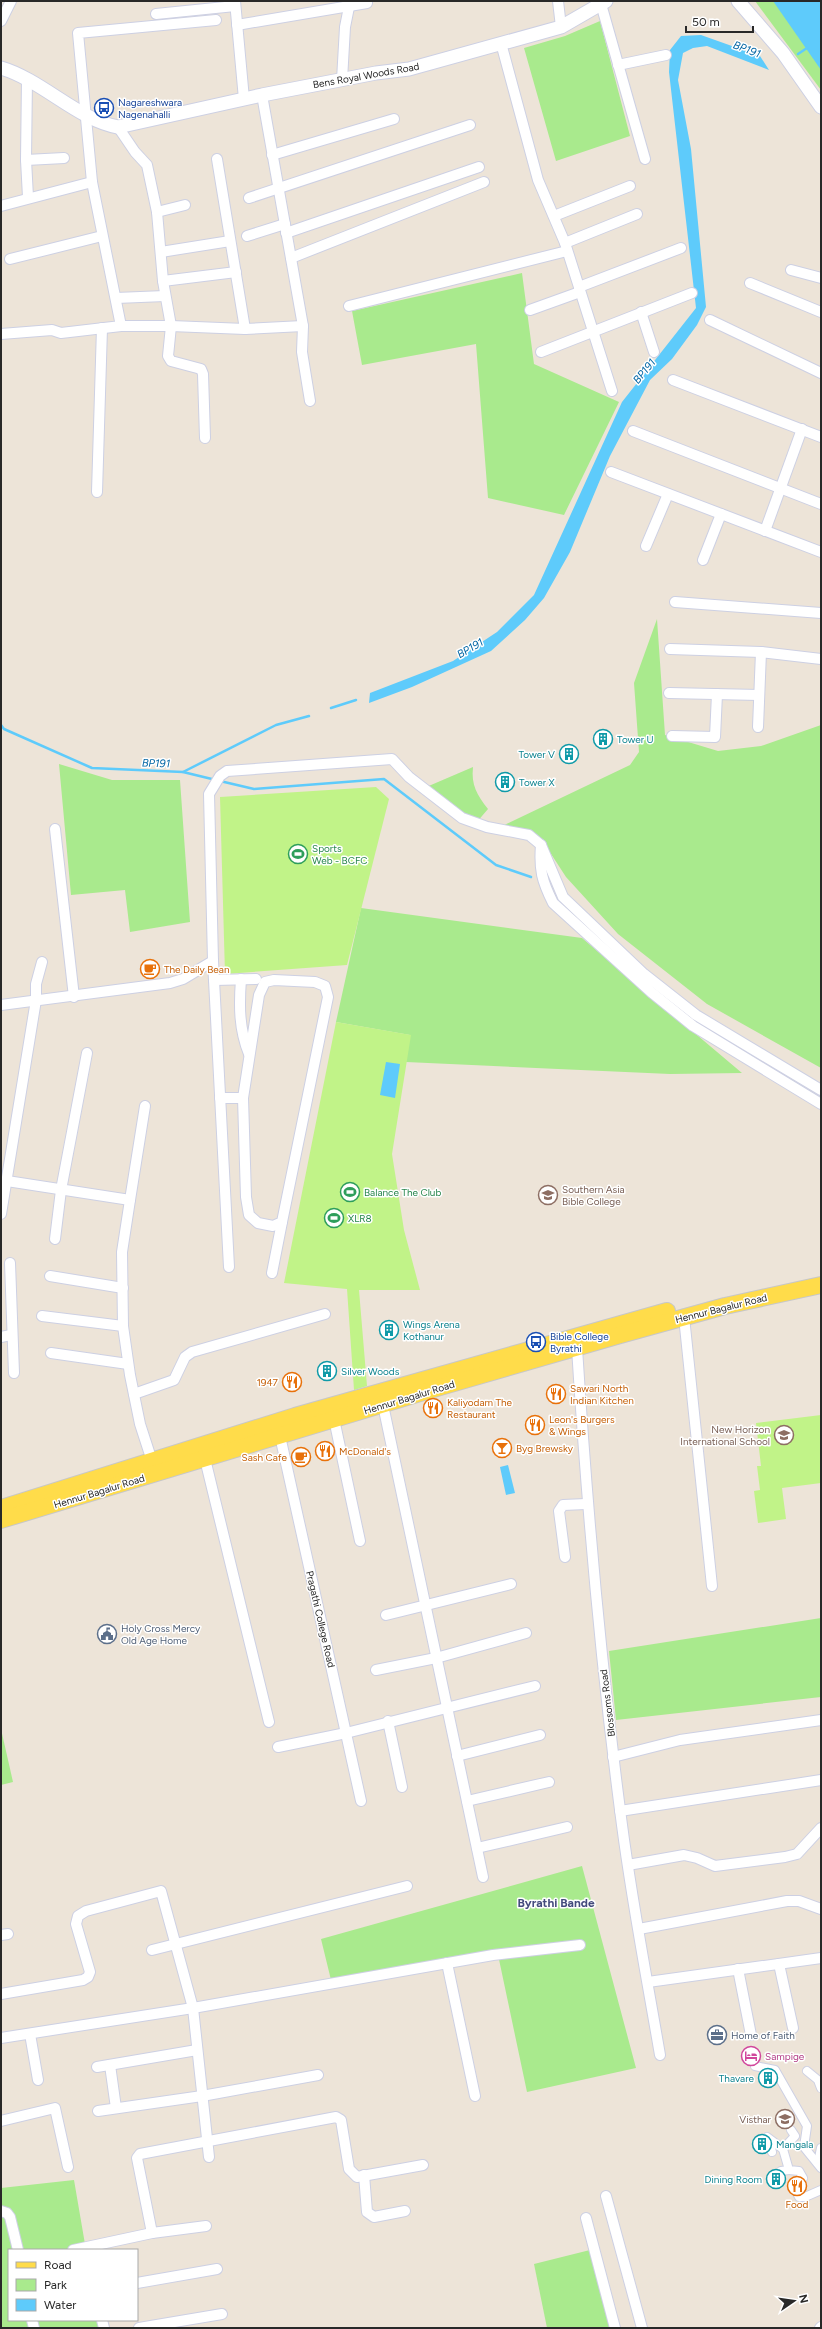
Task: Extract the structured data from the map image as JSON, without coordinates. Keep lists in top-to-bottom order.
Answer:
{
  "streets": {
    "main road": ["Hennur Bagalur Road"],
    "street": ["Bens Royal Woods Road", "Pragathi College Road", "Blossoms Road"]
  },
  "crossings": [
    ["Hennur Bagalur Road", "Pragathi College Road"],
    ["Hennur Bagalur Road", "Blossoms Road"]
  ],
  "districts": ["Byrathi Bande"],
  "water": ["BP191"],
  "places": {
    "bus stop": ["Nagareshwara Nagenahalli", "Bible College Byrathi"],
    "building": [
      "Tower U",
      "Tower V",
      "Tower X",
      "Wings Arena Kothanur",
      "Silver Woods",
      "Thavare",
      "Mangala",
      "Dining Room"
    ],
    "sports": ["Sports Web - BCFC", "Balance The Club", "XLR8"],
    "cafe": ["The Daily Bean", "Sash Cafe"],
    "school or university": ["Southern Asia Bible College", "New Horizon International School", "Visthar"],
    "restaurant": [
      "1947",
      "Sawari North Indian Kitchen",
      "Kaliyodam The Restaurant",
      "Leon's Burgers & Wings",
      "McDonald's",
      "Food"
    ],
    "bar": ["Byg Brewsky"],
    "public building": ["Holy Cross Mercy Old Age Home"],
    "office": ["Home of Faith"],
    "hotel": ["Sampige"]
  },
  "legend": ["Road", "Park", "Water"],
  "scale_bar": "50 m",
  "north": "right"
}
